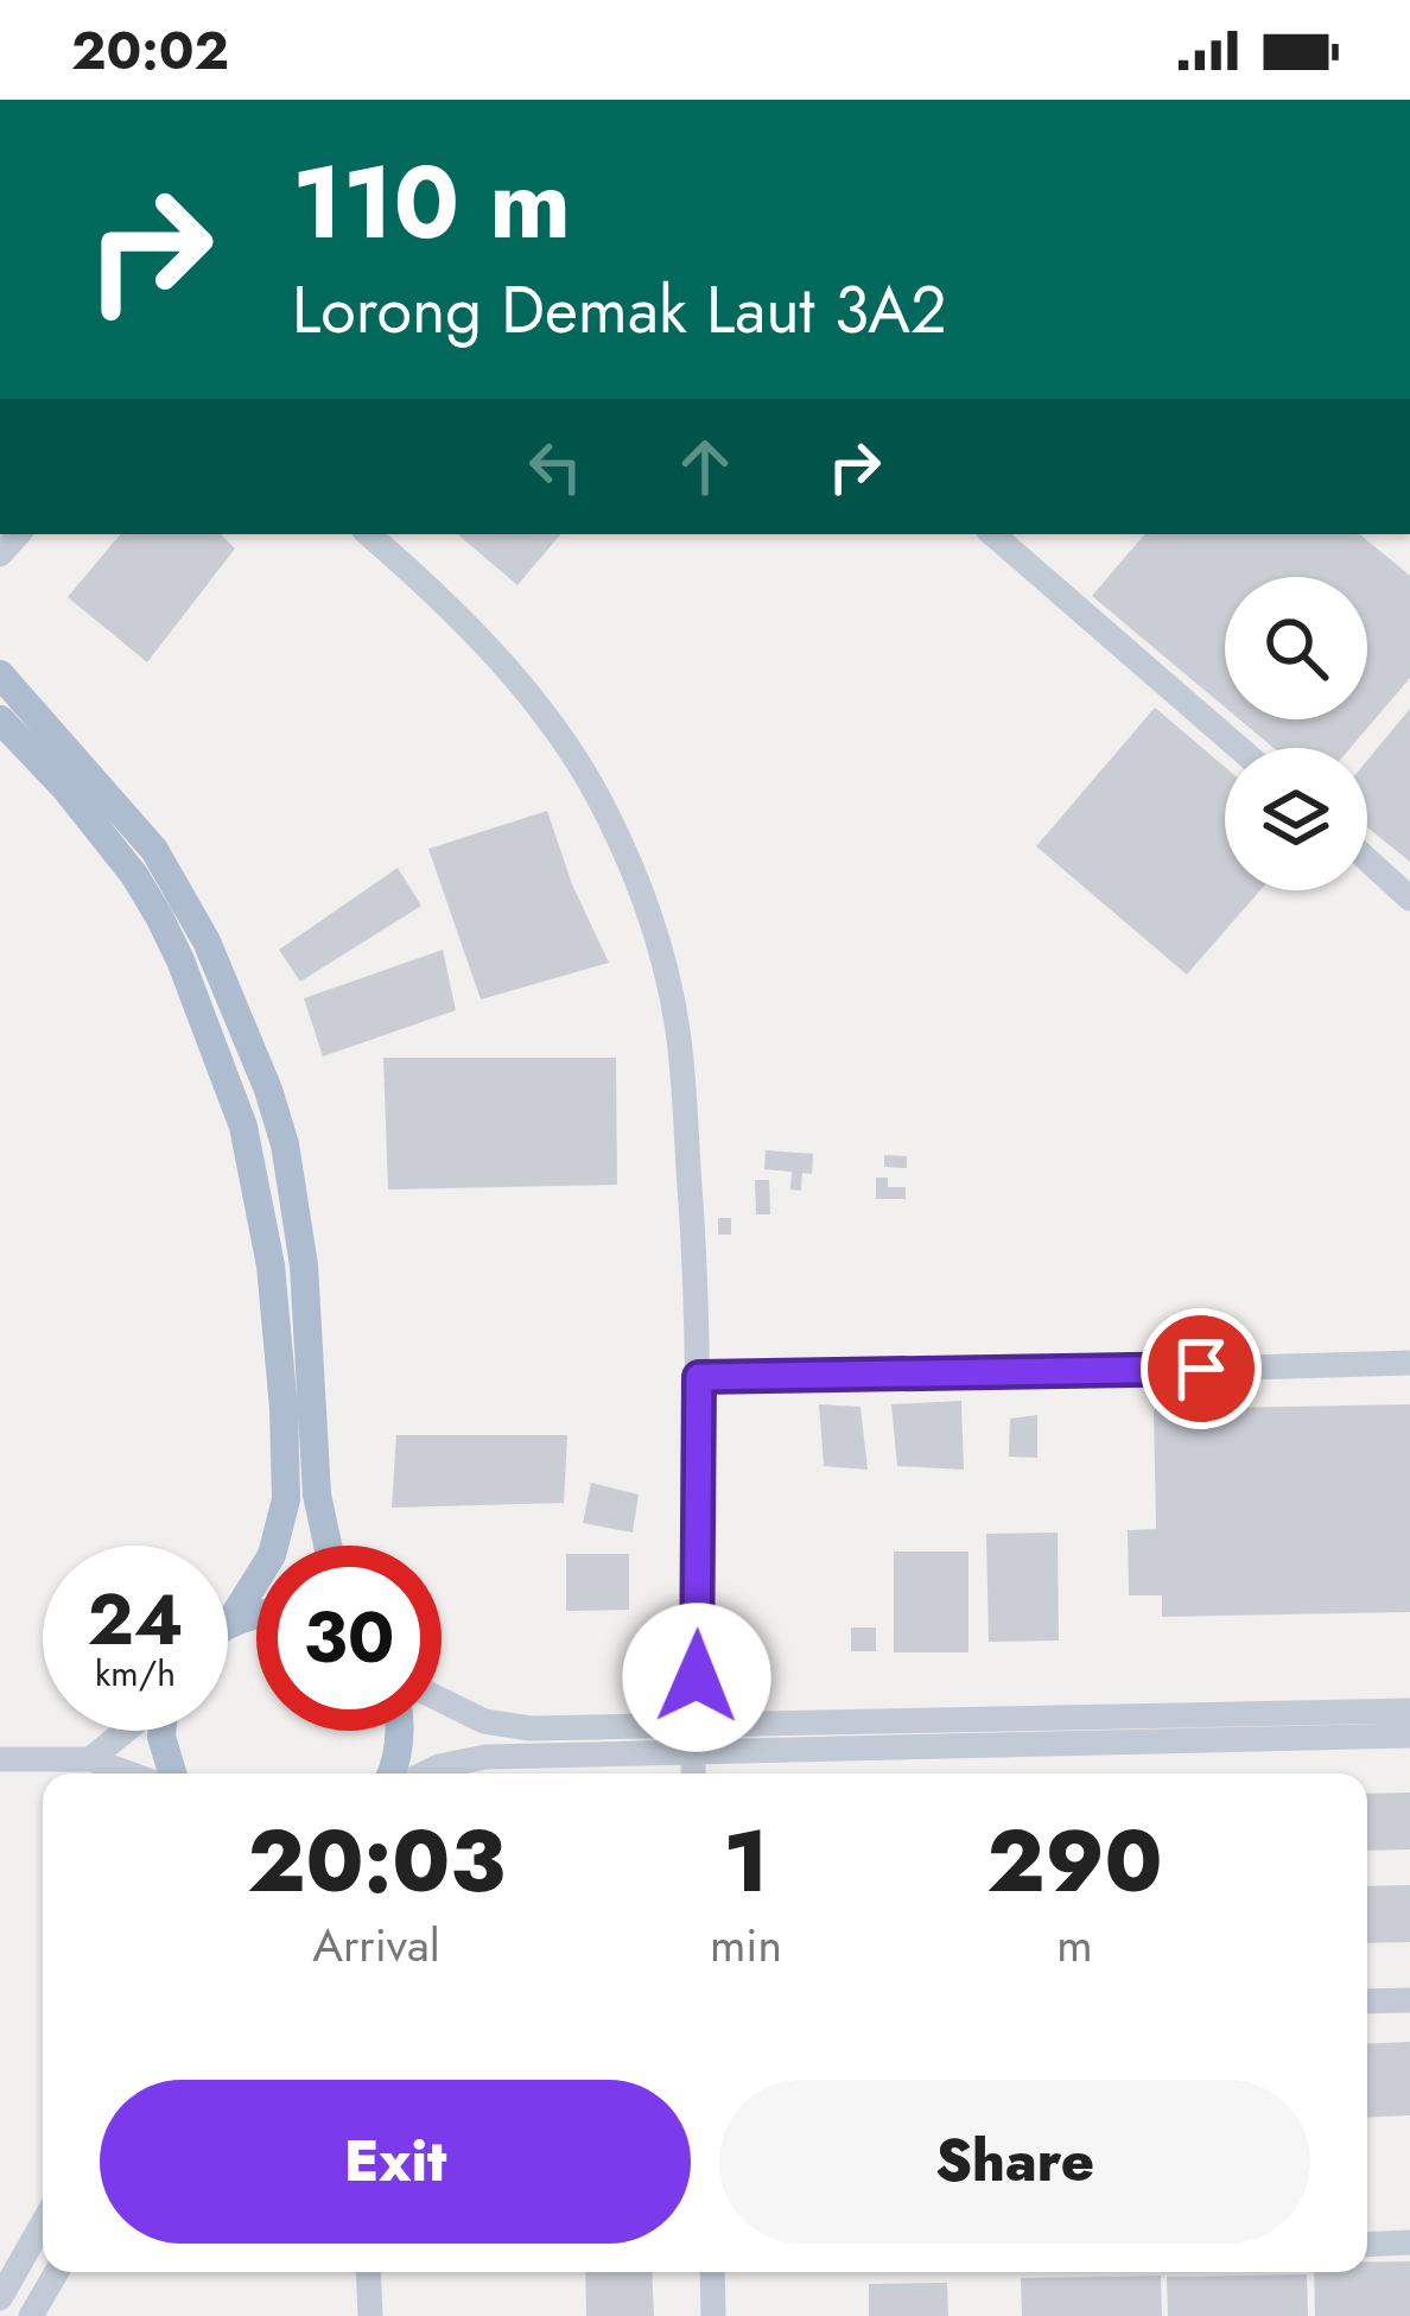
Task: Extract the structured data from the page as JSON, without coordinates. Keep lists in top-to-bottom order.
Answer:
{
  "page": {
    "status": "20:02",
    "turn": ["110 m", "Lorong Demak Laut 3A2"],
    "speed": "24 km/h",
    "limit": "30",
    "eta": [
      "20:03",
      "Arrival",
      "1",
      "min",
      "290",
      "m"
    ],
    "buttons": ["Exit", "Share"]
  }
}
